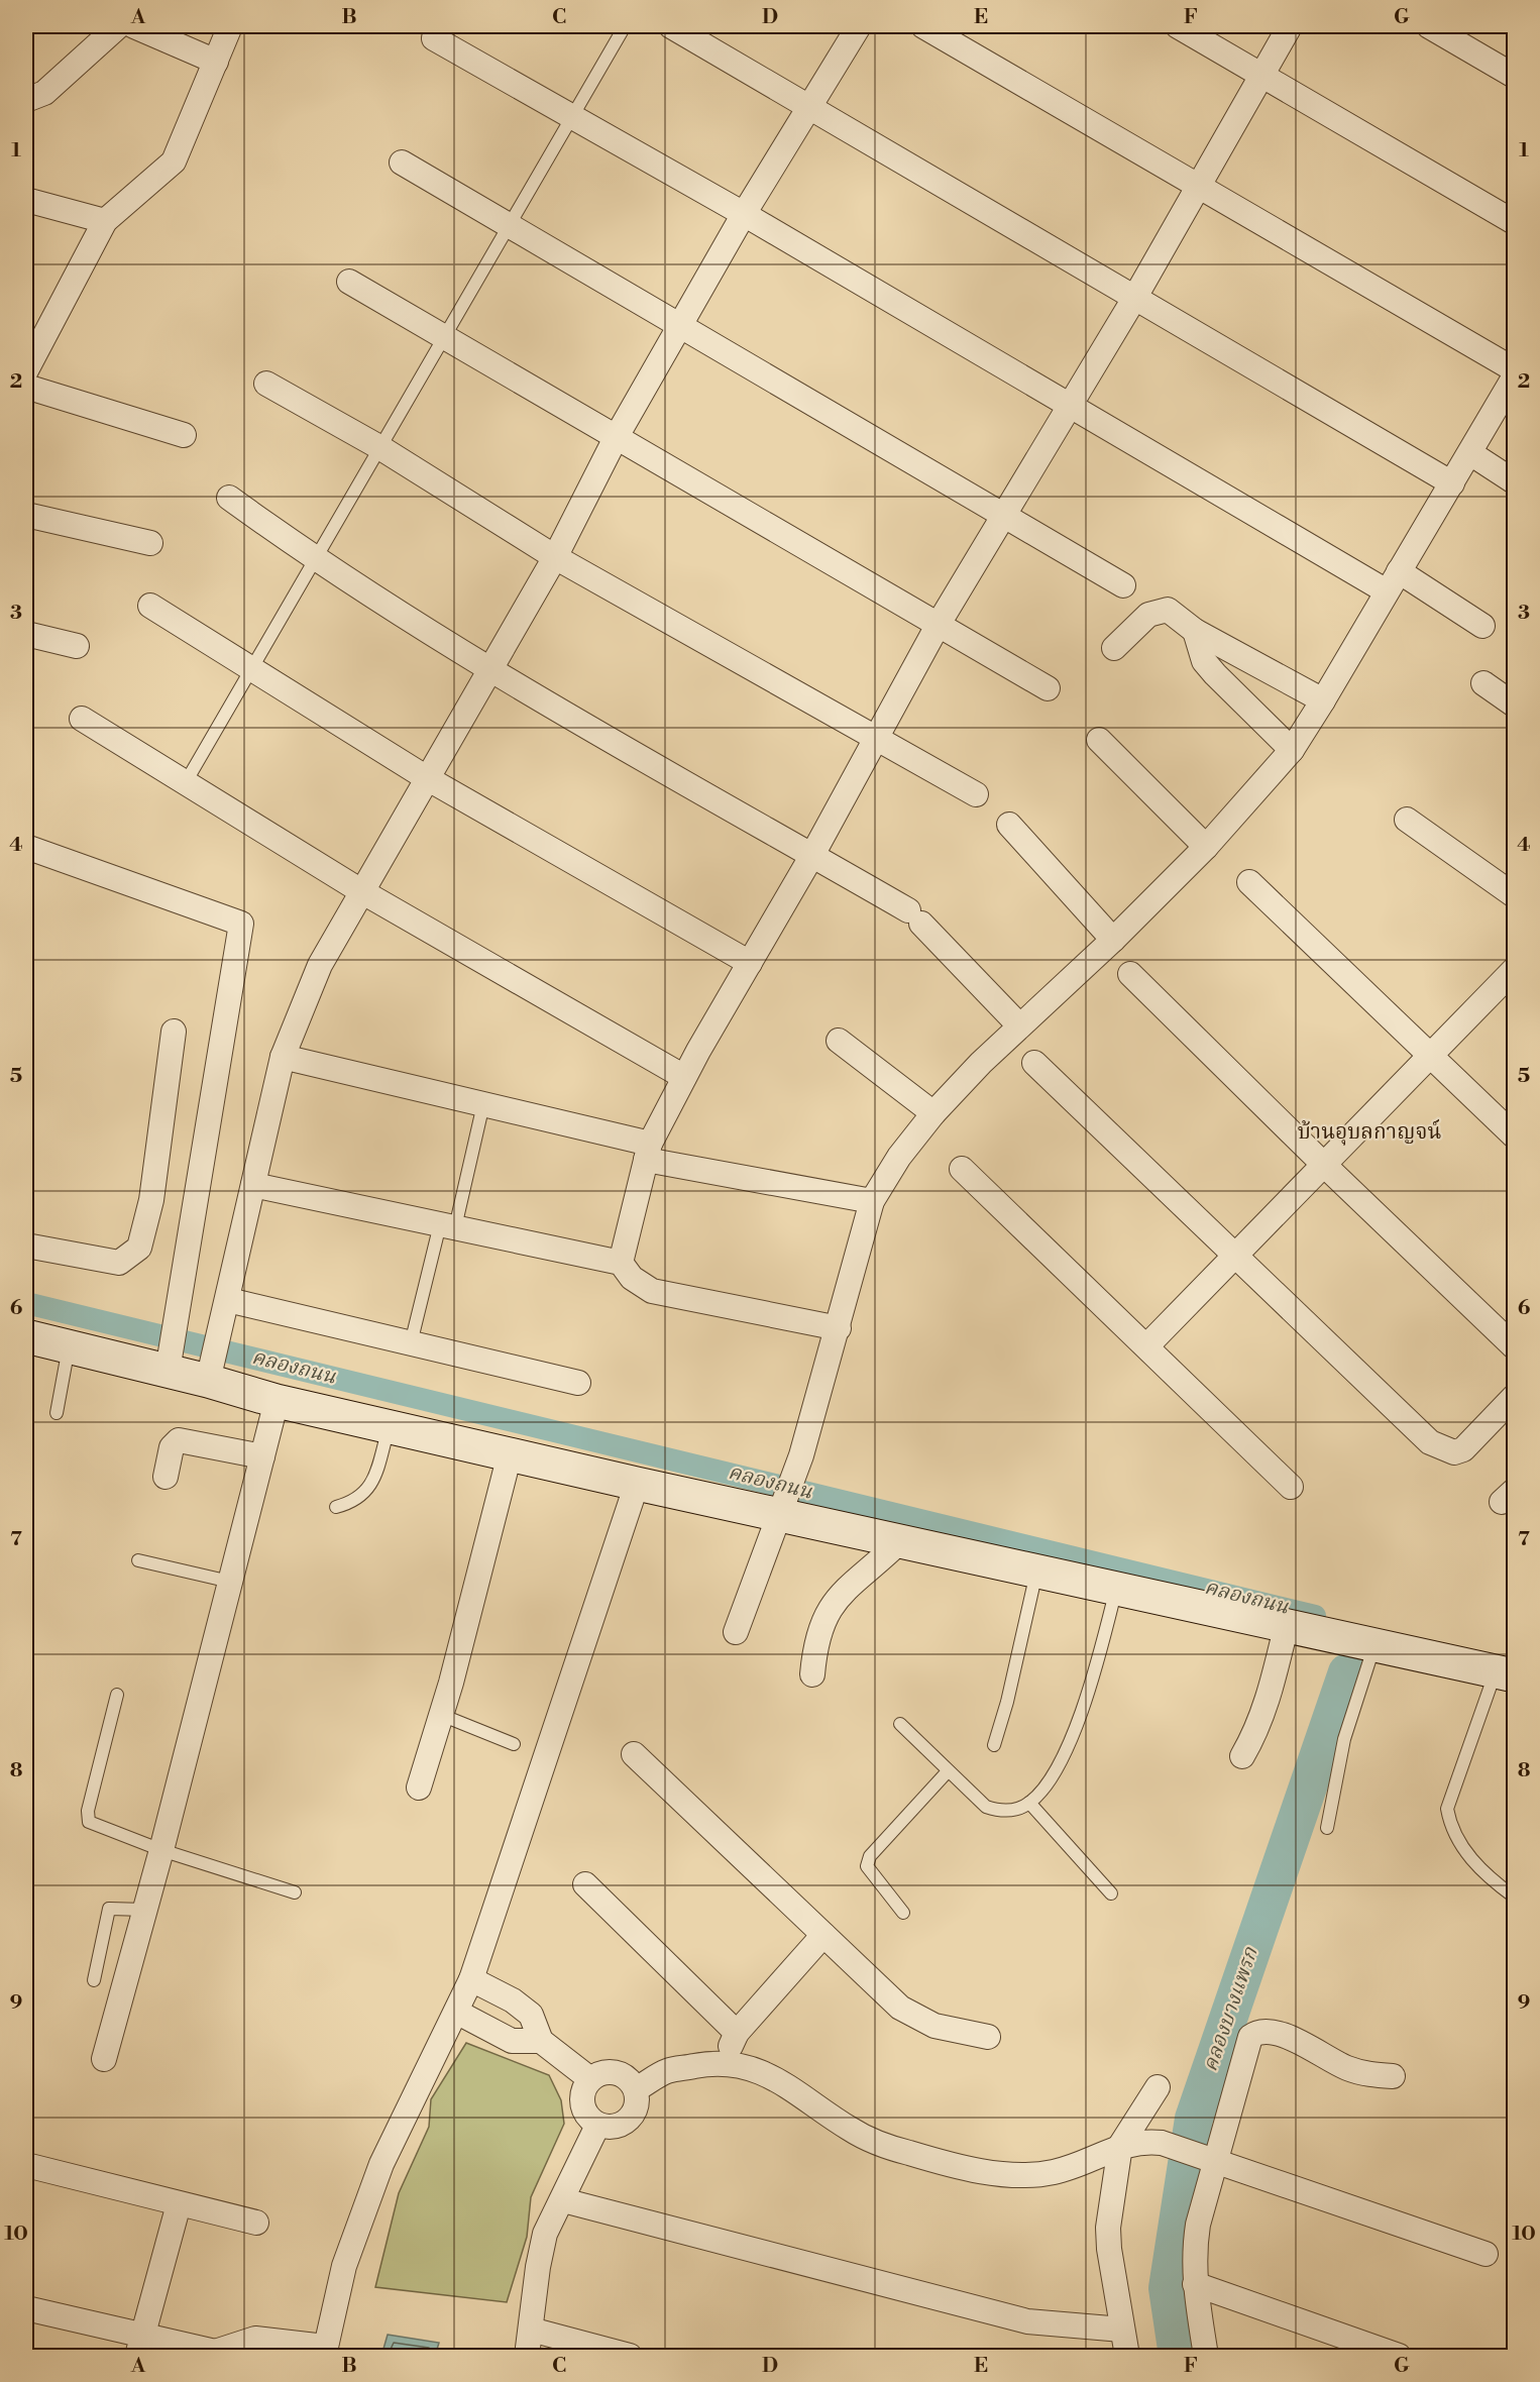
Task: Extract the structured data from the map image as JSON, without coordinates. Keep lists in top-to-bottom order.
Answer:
{
  "districts": ["บ้านอุบลกาญจน์"],
  "water": ["คลองถนน", "คลองบางแพรก"],
  "grid": {
    "columns": [
      "A",
      "B",
      "C",
      "D",
      "E",
      "F",
      "G"
    ],
    "rows": [
      "1",
      "2",
      "3",
      "4",
      "5",
      "6",
      "7",
      "8",
      "9",
      "10"
    ]
  }
}
